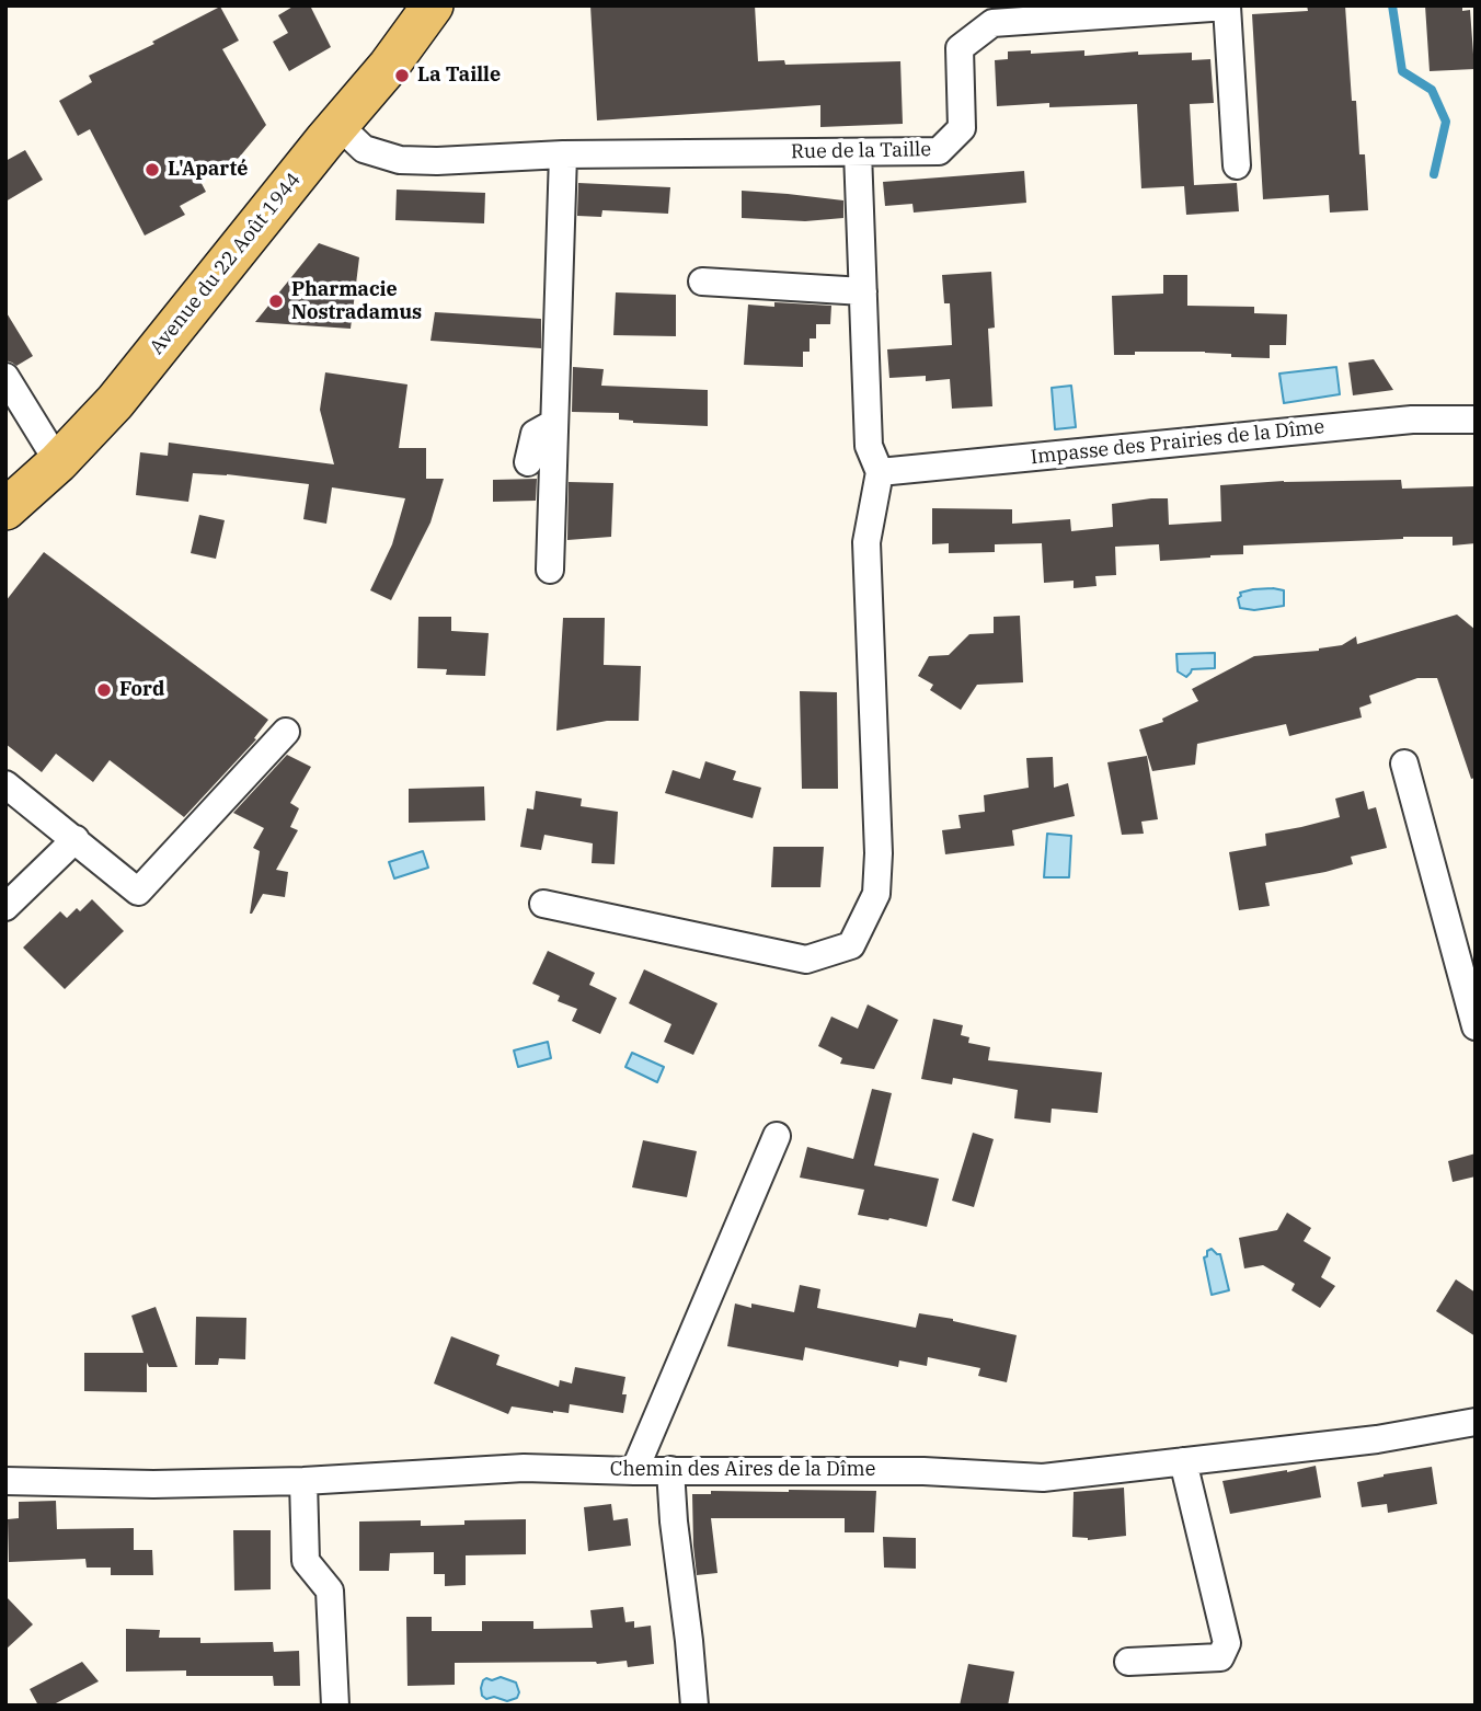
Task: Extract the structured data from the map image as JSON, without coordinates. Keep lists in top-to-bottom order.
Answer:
{
  "streets": {
    "main road": ["Avenue du 22 Août 1944"],
    "street": ["Rue de la Taille", "Impasse des Prairies de la Dîme", "Chemin des Aires de la Dîme"]
  },
  "crossings": [
    ["Rue de la Taille", "Avenue du 22 Août 1944"]
  ],
  "places": [
    "La Taille",
    "L'Aparté",
    "Pharmacie Nostradamus",
    "Ford"
  ]
}
